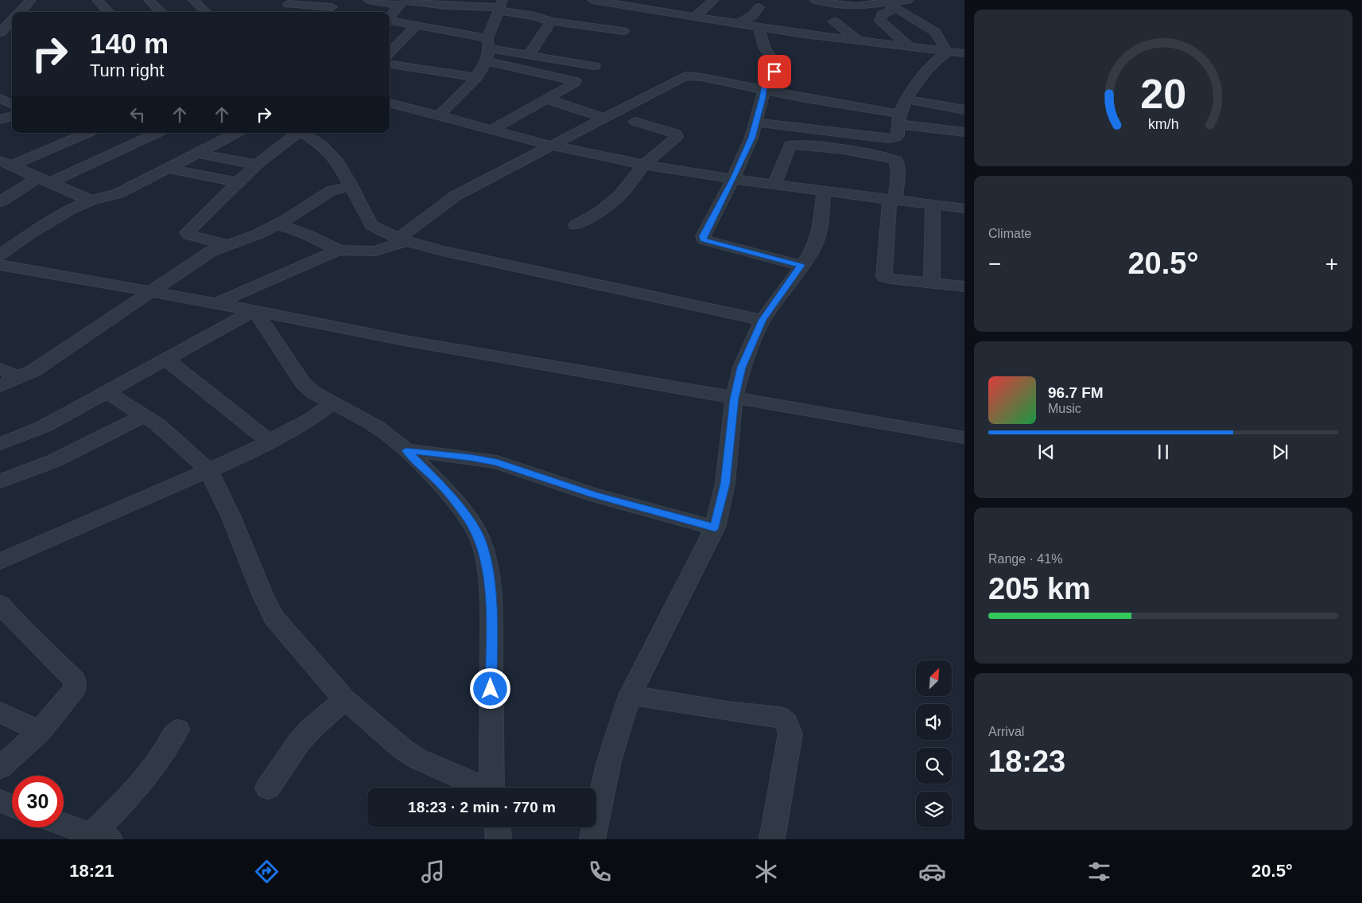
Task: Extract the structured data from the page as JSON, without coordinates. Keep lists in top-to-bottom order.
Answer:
{
  "north": "top right",
  "page": {
    "turn": ["140 m", "Turn right"],
    "tile": [
      "Climate",
      ["Range · 41%", "205 km"],
      ["Arrival", "18:23"]
    ],
    "heat": ["−", "20.5°", "+"],
    "song": ["96.7 FM", "Music"],
    "limit": "30",
    "trip": "18:23 · 2 min · 770 m",
    "tabs": ["18:21", "20.5°"],
    "gauge": ["20", "km/h"]
  }
}
